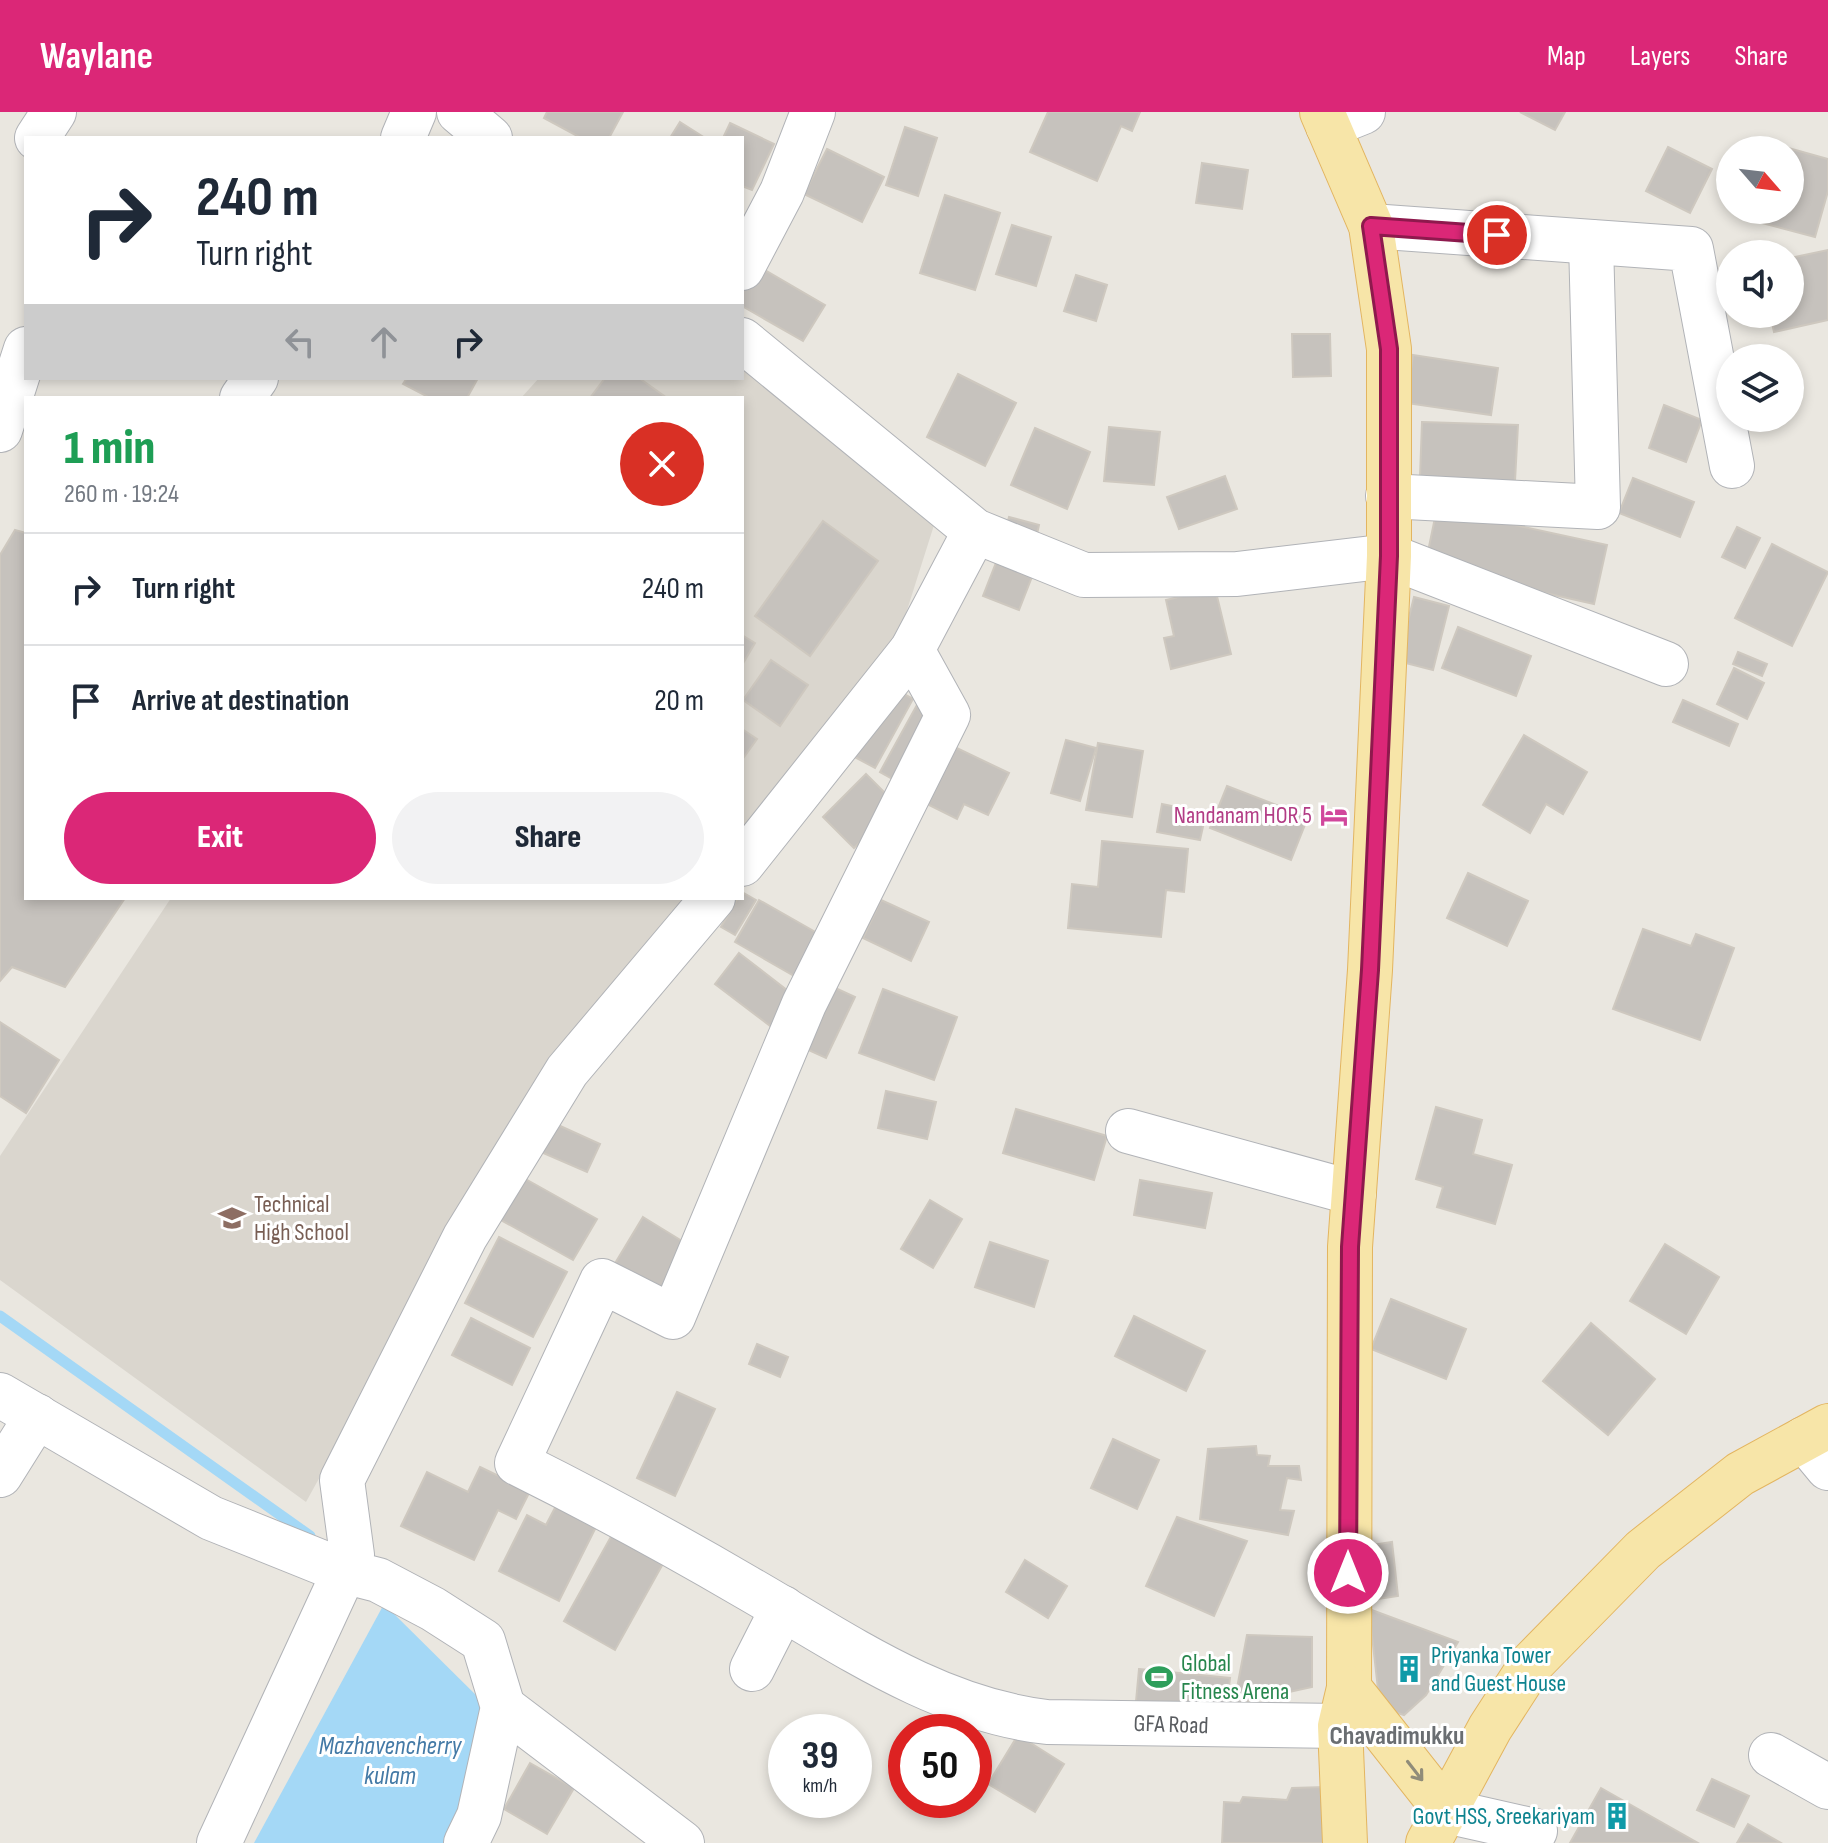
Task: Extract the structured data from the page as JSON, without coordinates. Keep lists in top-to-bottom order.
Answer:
{
  "streets": {
    "street": ["GFA Road"]
  },
  "districts": ["Chavadimukku"],
  "water": ["Mazhavencherry kulam"],
  "places": {
    "hotel": ["Nandanam HOR 5"],
    "school or university": ["Technical High School"],
    "building": ["Priyanka Tower and Guest House", "Govt HSS, Sreekariyam"],
    "sports": ["Global Fitness Arena"]
  },
  "north": "bottom right",
  "page": {
    "header": "Waylane",
    "nav": ["Map", "Layers", "Share"],
    "turn": ["240 m", "Turn right"],
    "heading": ["1 min", "260 m · 19:24"],
    "list": [
      {
        "name": "Turn right",
        "value": "240 m"
      },
      {
        "name": "Arrive at destination",
        "value": "20 m"
      }
    ],
    "buttons": ["Exit", "Share"],
    "speed": "39 km/h",
    "limit": "50"
  }
}
